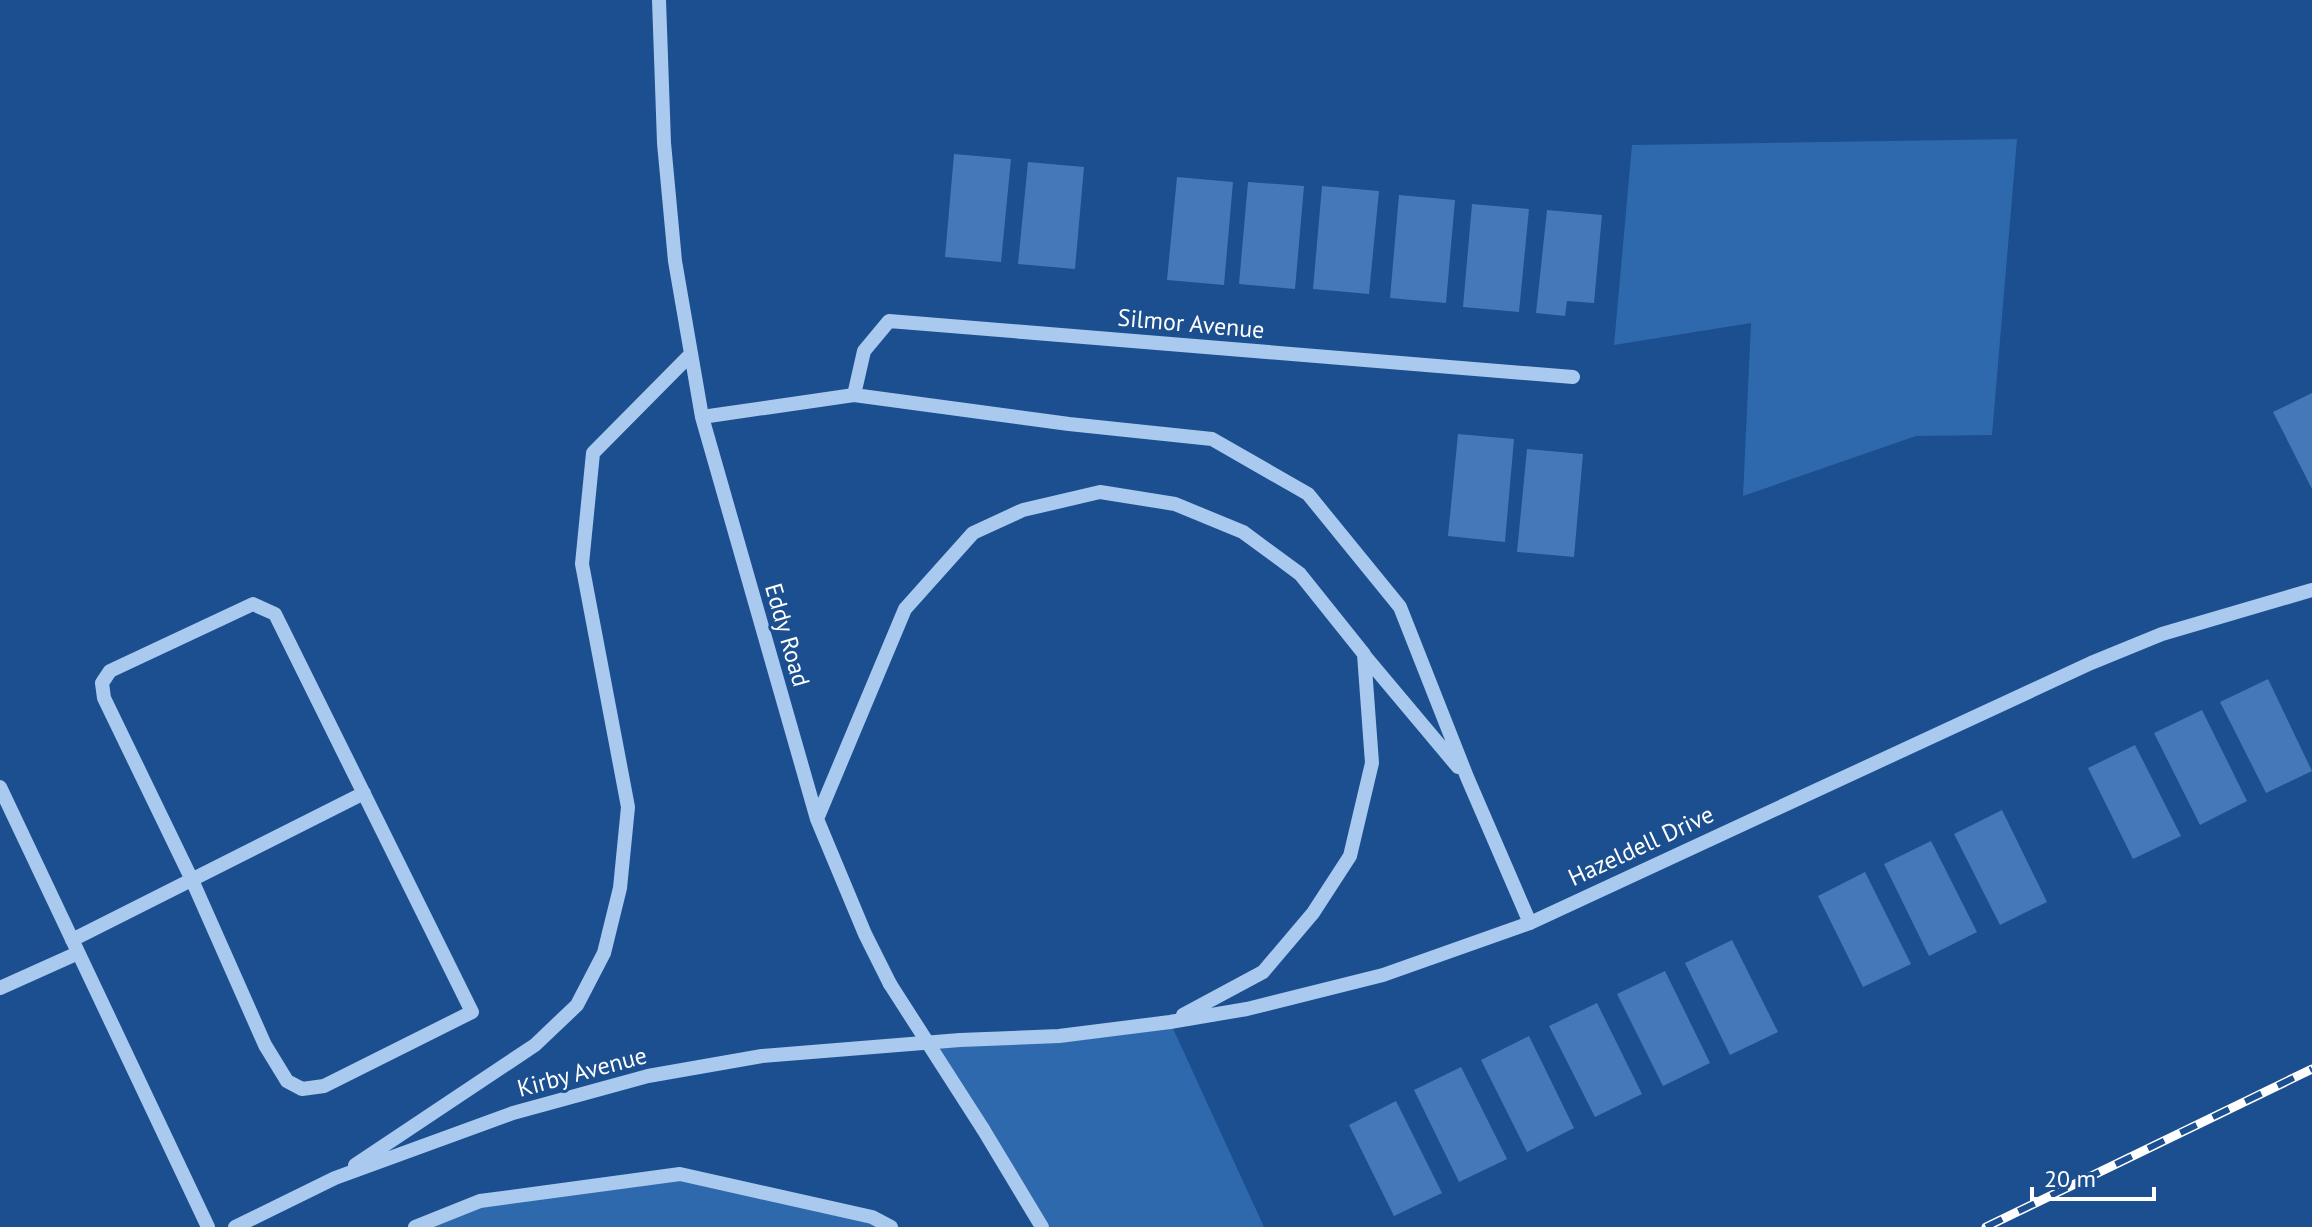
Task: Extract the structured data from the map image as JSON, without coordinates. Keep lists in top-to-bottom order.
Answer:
{
  "streets": {
    "street": [
      "Silmor Avenue",
      "Eddy Road",
      "Hazeldell Drive",
      "Kirby Avenue"
    ]
  },
  "crossings": [
    ["Hazeldell Drive", "Kirby Avenue"]
  ],
  "scale_bar": "20 m"
}
